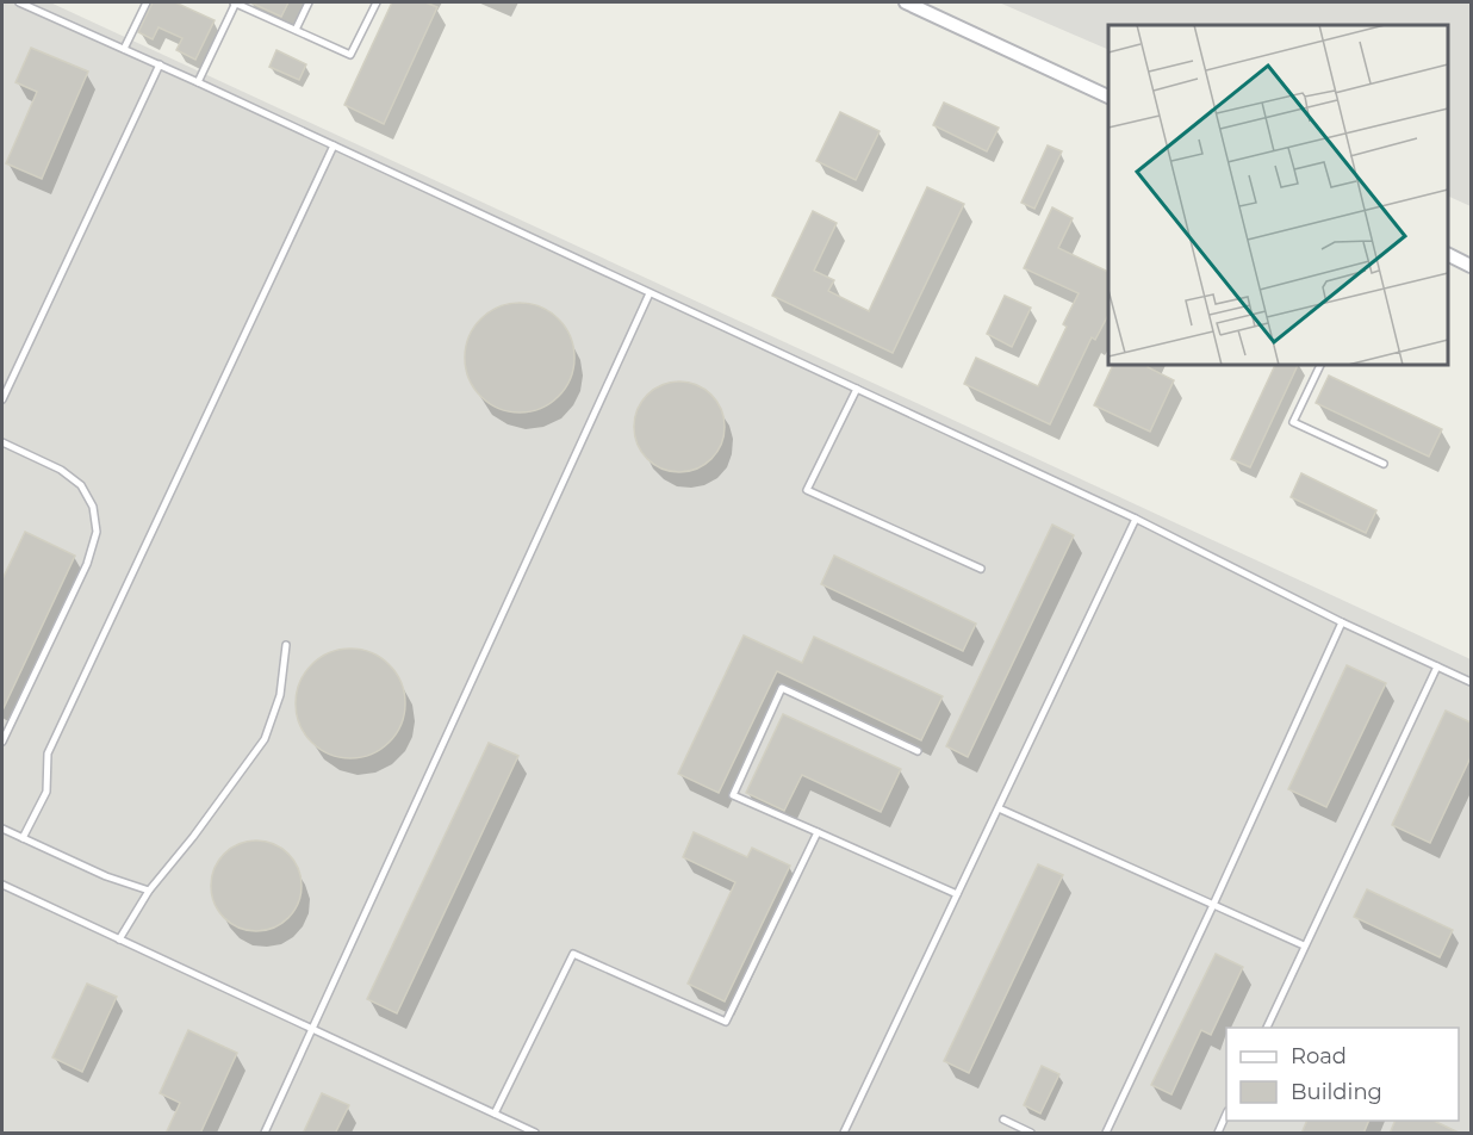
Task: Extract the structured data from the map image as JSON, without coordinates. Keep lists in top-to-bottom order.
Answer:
{
  "legend": ["Road", "Building"]
}
